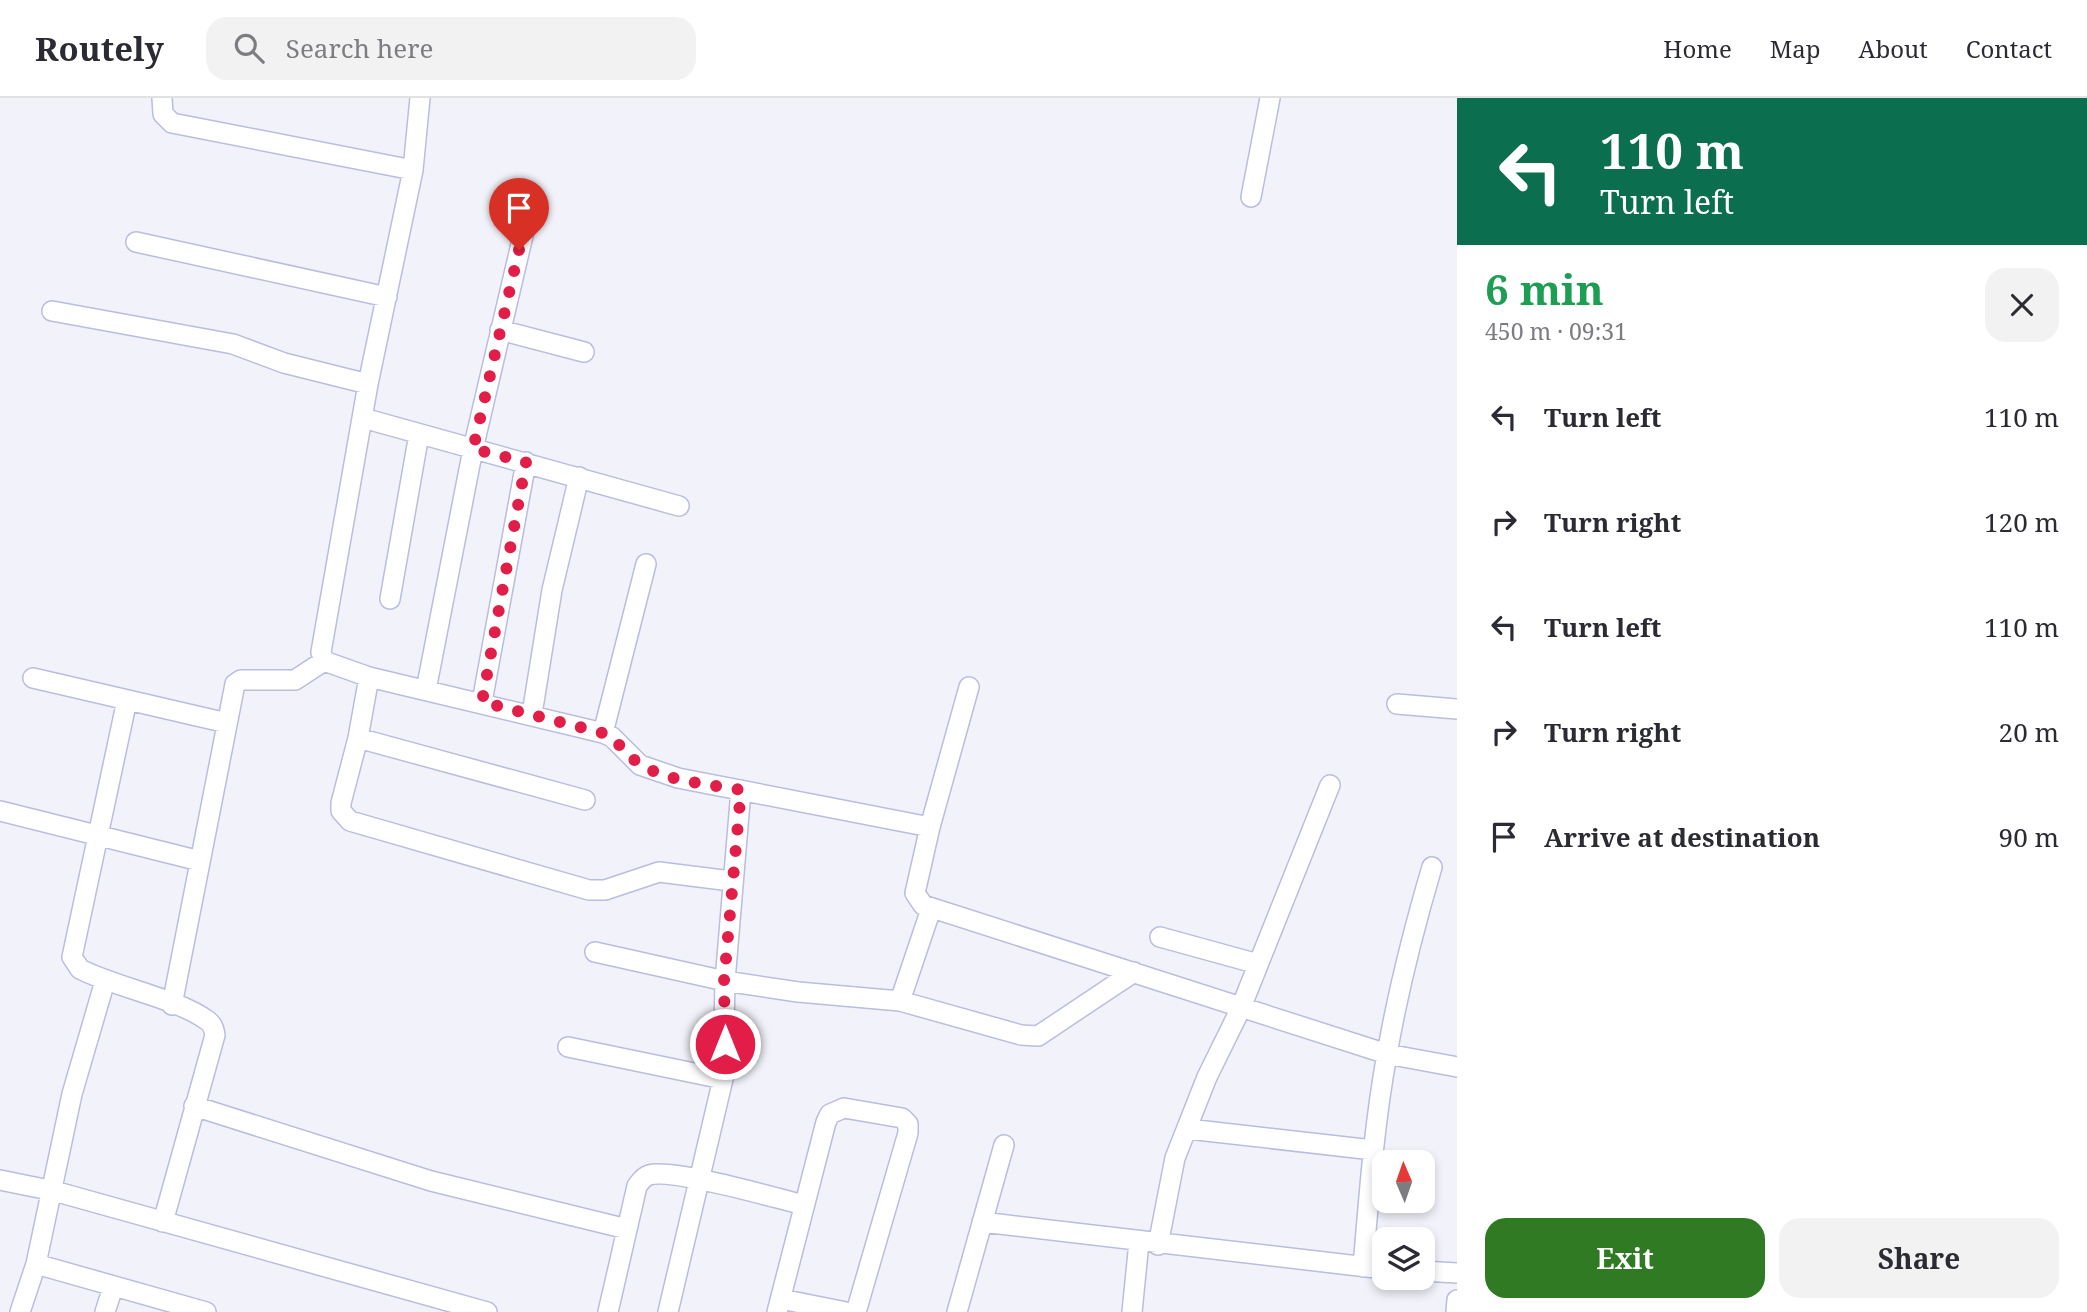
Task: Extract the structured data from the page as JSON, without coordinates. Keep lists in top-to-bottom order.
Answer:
{
  "north": "top",
  "page": {
    "header": "Routely",
    "search": "Search here",
    "nav": [
      "Home",
      "Map",
      "About",
      "Contact"
    ],
    "turn": ["110 m", "Turn left"],
    "heading": ["6 min", "450 m · 09:31"],
    "list": [
      {
        "name": "Turn left",
        "value": "110 m"
      },
      {
        "name": "Turn right",
        "value": "120 m"
      },
      {
        "name": "Turn left",
        "value": "110 m"
      },
      {
        "name": "Turn right",
        "value": "20 m"
      },
      {
        "name": "Arrive at destination",
        "value": "90 m"
      }
    ],
    "buttons": ["Exit", "Share"]
  }
}
